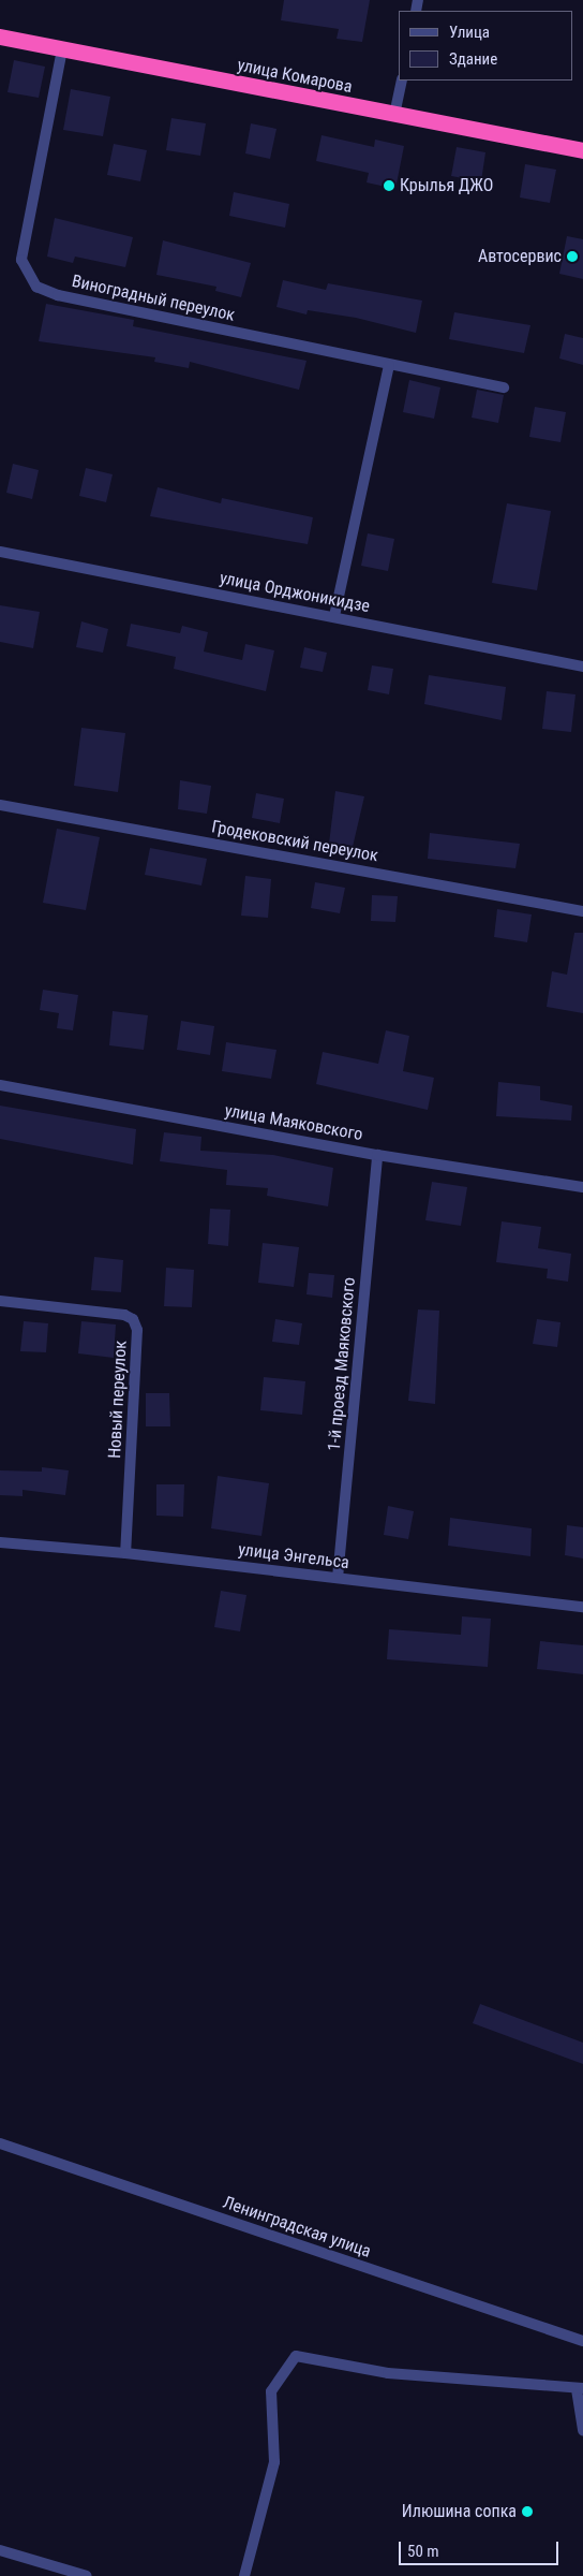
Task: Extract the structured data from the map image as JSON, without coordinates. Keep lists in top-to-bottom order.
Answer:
{
  "streets": {
    "highway": ["улица Комарова"],
    "street": [
      "Виноградный переулок",
      "улица Орджоникидзе",
      "Гродековский переулок",
      "улица Маяковского",
      "1-й проезд Маяковского",
      "Новый переулок",
      "улица Энгельса",
      "Ленинградская улица"
    ]
  },
  "crossings": [
    ["улица Комарова", "Виноградный переулок"],
    ["улица Маяковского", "1-й проезд Маяковского"],
    ["1-й проезд Маяковского", "улица Энгельса"],
    ["Новый переулок", "улица Энгельса"]
  ],
  "places": ["Крылья ДЖО", "Автосервис", "Илюшина сопка"],
  "legend": ["Улица", "Здание"],
  "scale_bar": "50 m"
}
